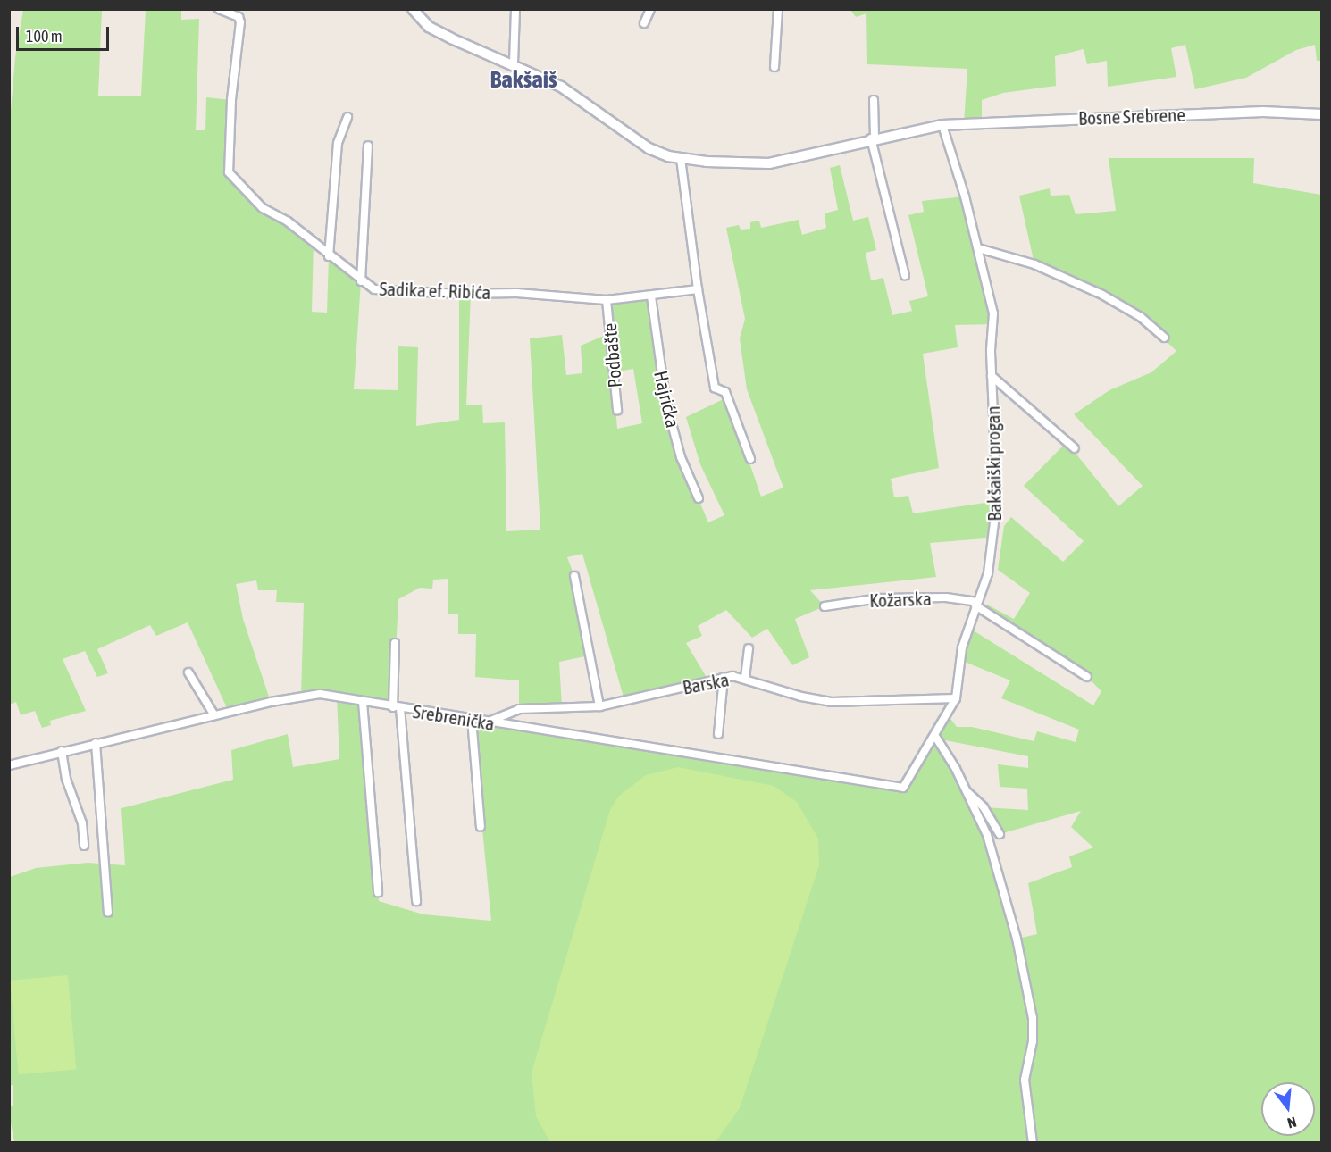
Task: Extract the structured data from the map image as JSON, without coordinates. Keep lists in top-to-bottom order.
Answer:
{
  "streets": {
    "street": [
      "Bosne Srebrene",
      "Sadika ef. Ribića",
      "Podbašte",
      "Hajrićka",
      "Bakšaiški progan",
      "Kožarska",
      "Barska",
      "Srebrenička"
    ]
  },
  "crossings": [
    ["Bosne Srebrene", "Bakšaiški progan"],
    ["Sadika ef. Ribića", "Podbašte"],
    ["Sadika ef. Ribića", "Hajrićka"],
    ["Bakšaiški progan", "Kožarska"],
    ["Bakšaiški progan", "Barska"],
    ["Bakšaiški progan", "Srebrenička"],
    ["Barska", "Srebrenička"]
  ],
  "districts": ["Bakšaiš"],
  "scale_bar": "100 m",
  "north": "bottom"
}
